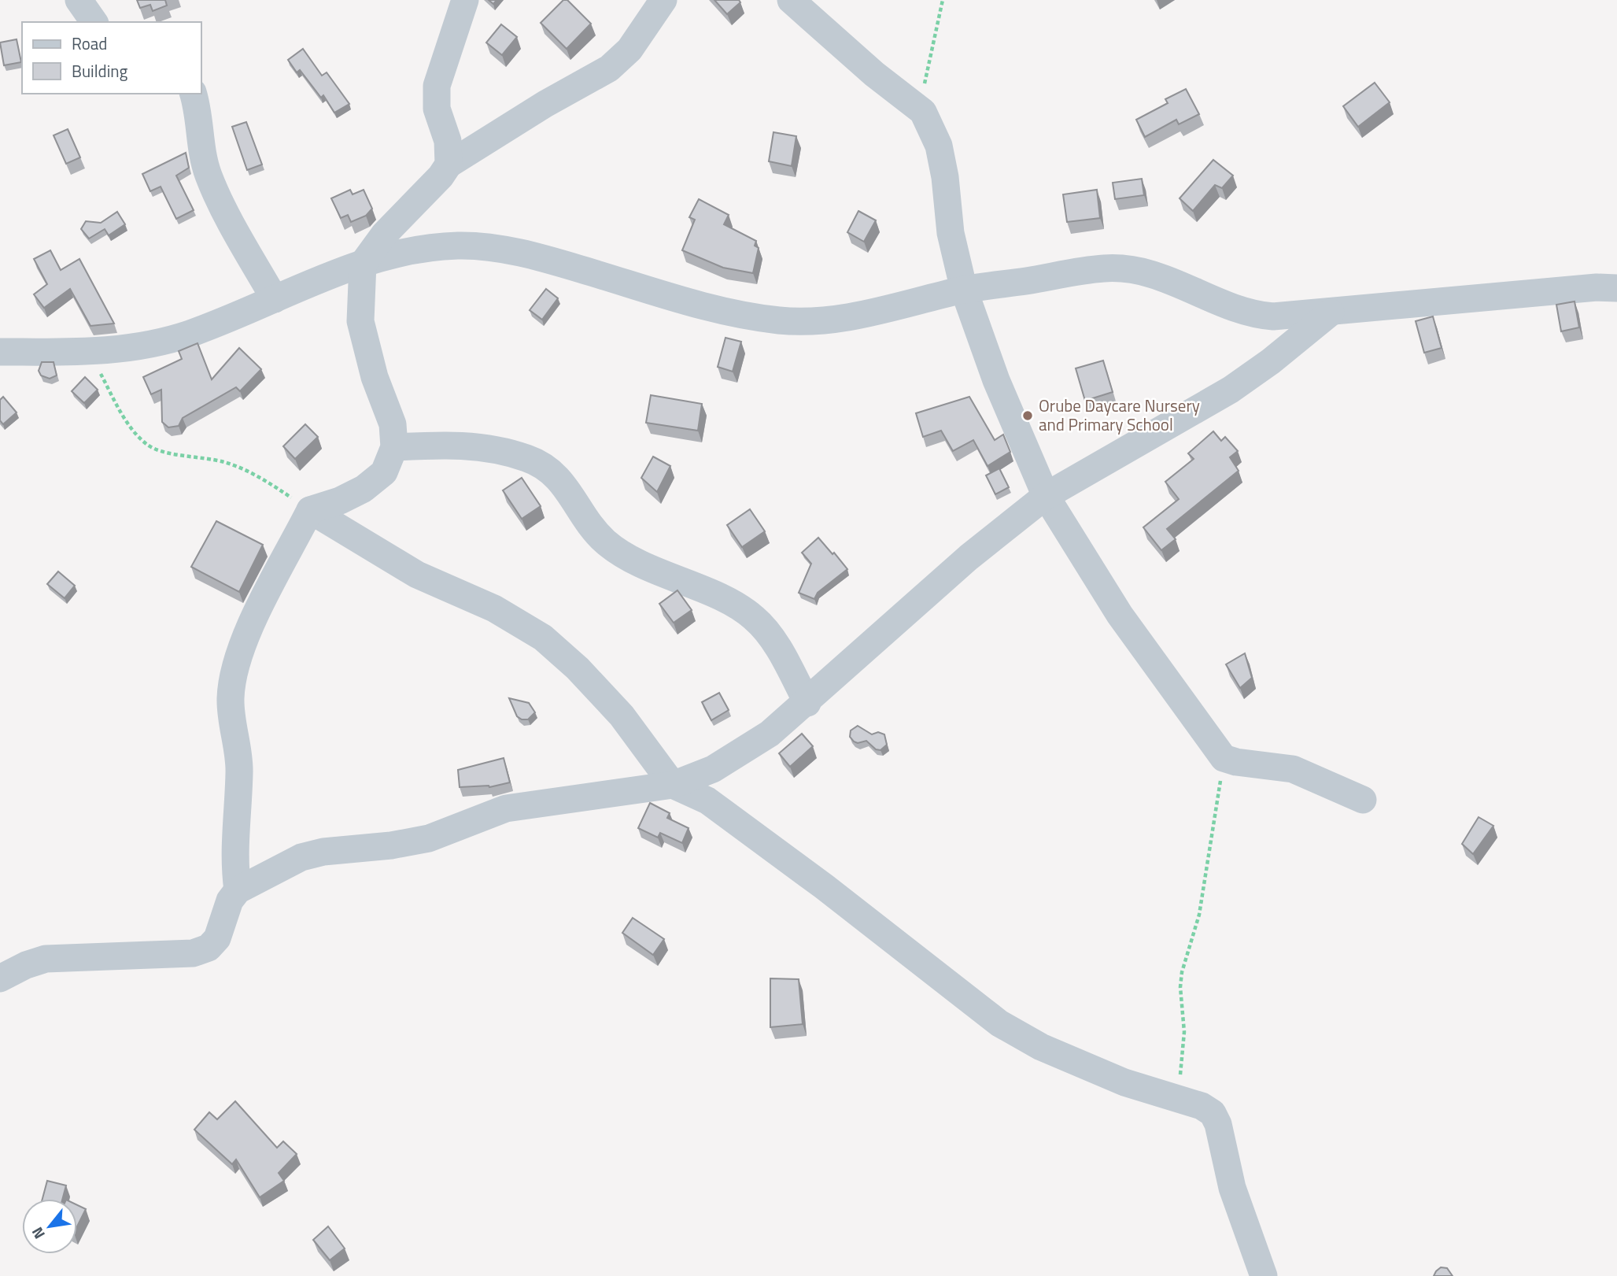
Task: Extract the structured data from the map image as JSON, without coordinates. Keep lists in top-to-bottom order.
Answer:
{
  "places": ["Orube Daycare Nursery and Primary School"],
  "legend": ["Road", "Building"],
  "north": "bottom left"
}
